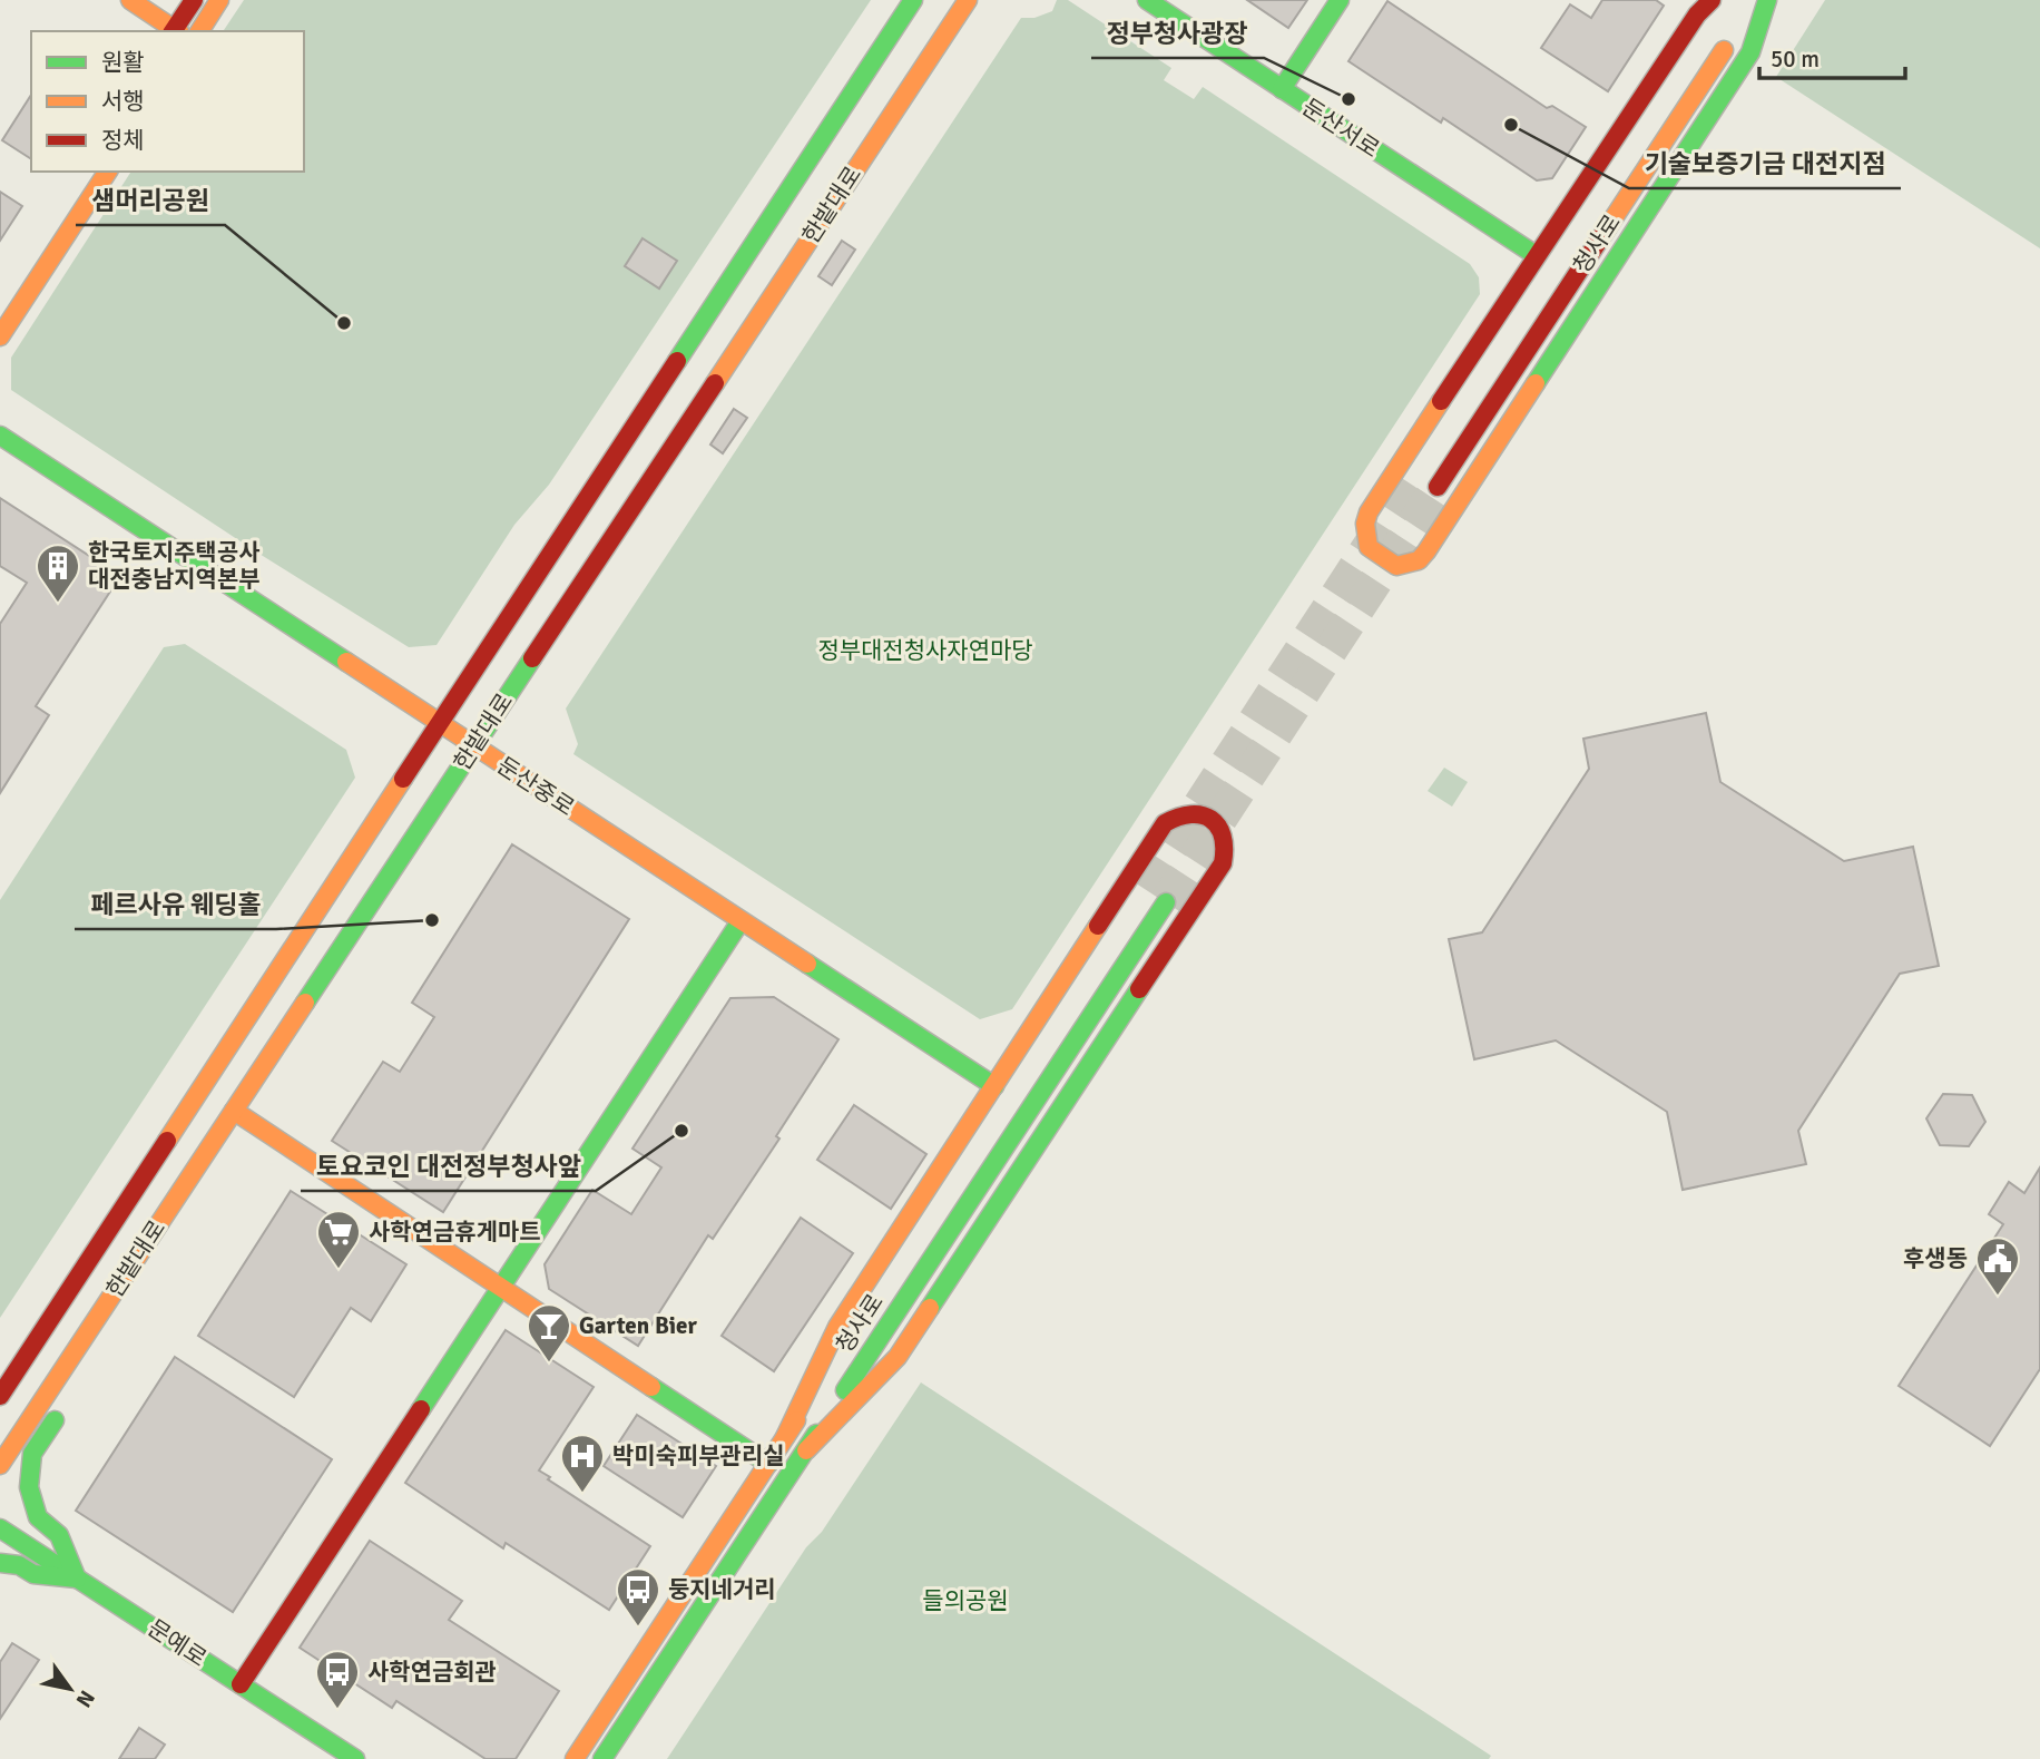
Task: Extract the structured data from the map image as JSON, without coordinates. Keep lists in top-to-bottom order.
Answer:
{
  "streets": {
    "street": [
      "둔산서로",
      "한밭대로",
      "청사로",
      "둔산중로",
      "문예로"
    ]
  },
  "crossings": [
    ["한밭대로", "둔산중로"]
  ],
  "parks": ["정부대전청사자연마당", "들의공원"],
  "places": {
    "other": [
      "정부청사광장",
      "기술보증기금 대전지점",
      "샘머리공원",
      "페르사유 웨딩홀",
      "토요코인 대전정부청사앞"
    ],
    "building": ["한국토지주택공사 대전충남지역본부"],
    "supermarket": ["사학연금휴게마트"],
    "public building": ["후생동"],
    "bar": ["Garten Bier"],
    "hospital": ["박미숙피부관리실"],
    "bus stop": ["둥지네거리", "사학연금회관"]
  },
  "legend": ["원활", "서행", "정체"],
  "scale_bar": "50 m",
  "north": "bottom right"
}
